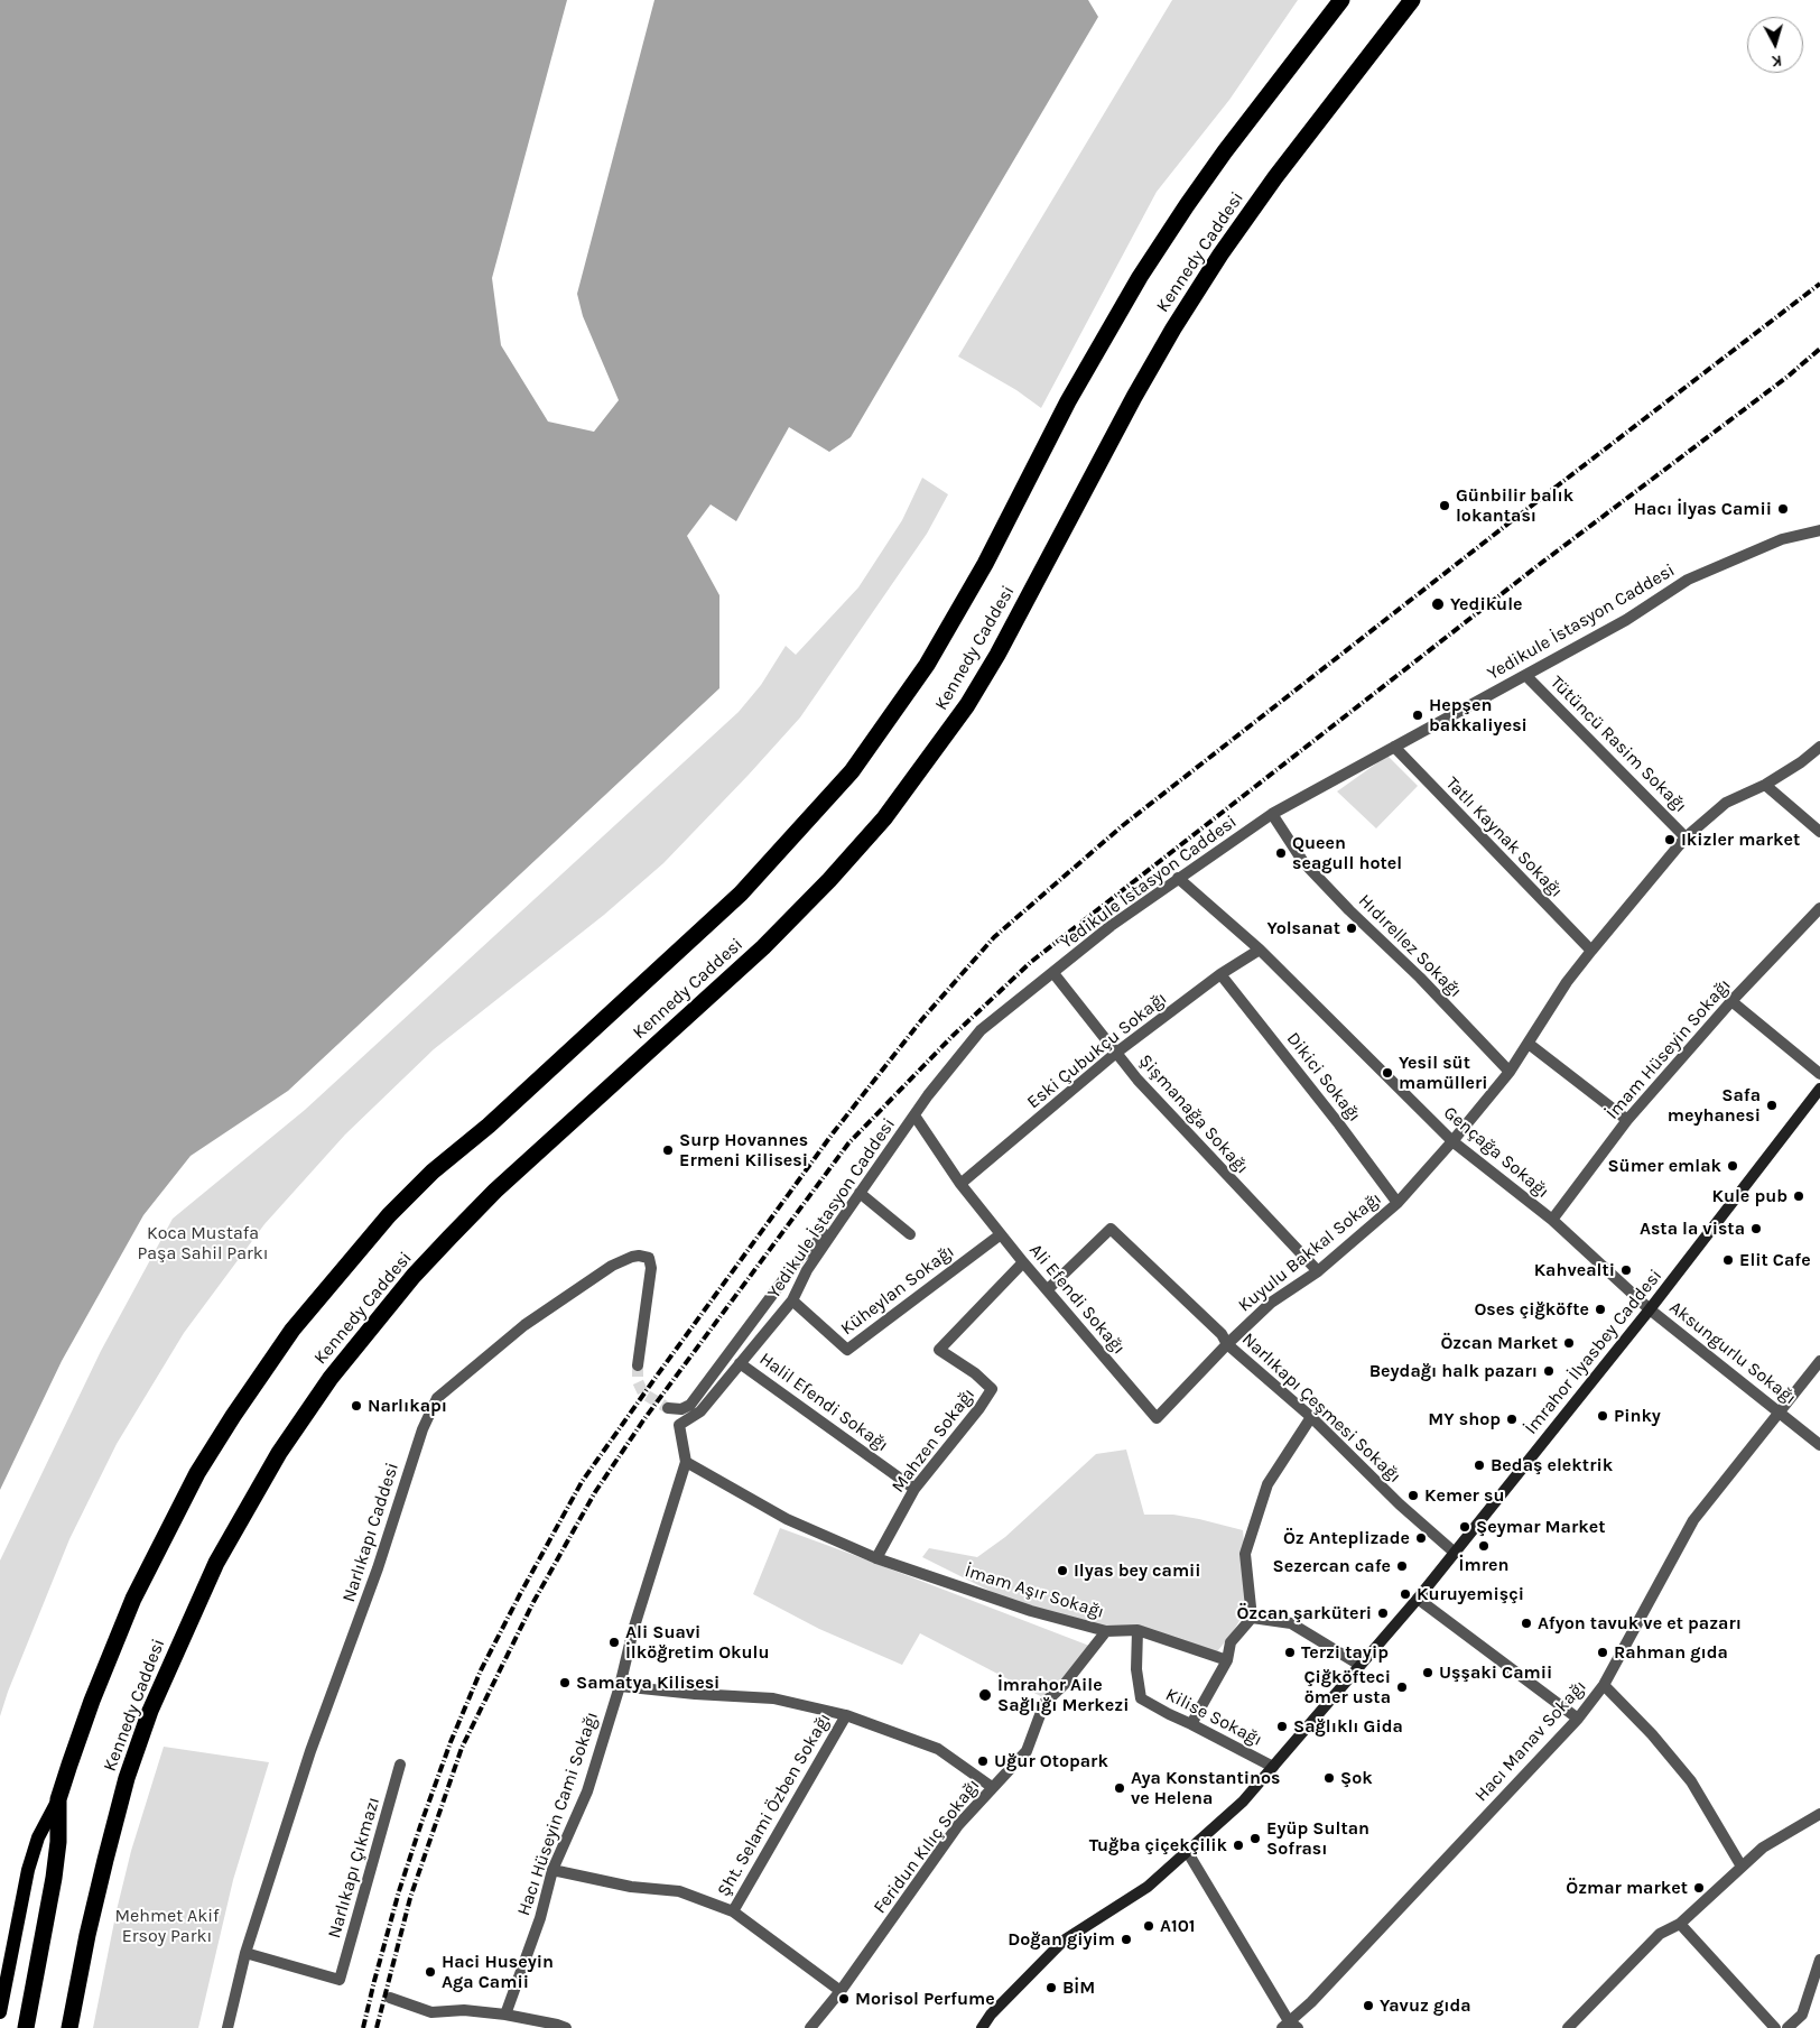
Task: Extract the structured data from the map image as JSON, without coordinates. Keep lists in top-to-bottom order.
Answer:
{
  "streets": {
    "highway": ["Kennedy Caddesi"],
    "street": [
      "Yedikule İstasyon Caddesi",
      "Tütüncü Rasim Sokağı",
      "Tatlı Kaynak Sokağı",
      "Hıdırellez Sokağı",
      "İmam Hüseyin Sokağı",
      "Eski Çubukçu Sokağı",
      "Dikici Sokağı",
      "Şişmanağa Sokağı",
      "Gençağa Sokağı",
      "Kuyulu Bakkal Sokağı",
      "Küheylan Sokağı",
      "Ali Efendi Sokağı",
      "İmrahor İlyasbey Caddesi",
      "Aksungurlu Sokağı",
      "Halil Efendi Sokağı",
      "Narlıkapı Çeşmesi Sokağı",
      "Mahzen Sokağı",
      "Narlıkapı Caddesi",
      "İmam Aşır Sokağı",
      "Kilise Sokağı",
      "Hacı Manav Sokağı",
      "Şht. Selami Özben Sokağı",
      "Hacı Hüseyin Cami Sokağı",
      "Feridun Kılıç Sokağı",
      "Narlıkapı Çıkmazı"
    ]
  },
  "crossings": [
    ["Yedikule İstasyon Caddesi", "Tütüncü Rasim Sokağı"],
    ["Yedikule İstasyon Caddesi", "Tatlı Kaynak Sokağı"],
    ["Yedikule İstasyon Caddesi", "Hıdırellez Sokağı"],
    ["Yedikule İstasyon Caddesi", "Şişmanağa Sokağı"],
    ["Yedikule İstasyon Caddesi", "Gençağa Sokağı"],
    ["Yedikule İstasyon Caddesi", "Küheylan Sokağı"],
    ["Yedikule İstasyon Caddesi", "Ali Efendi Sokağı"],
    ["Yedikule İstasyon Caddesi", "Halil Efendi Sokağı"],
    ["Yedikule İstasyon Caddesi", "İmam Aşır Sokağı"],
    ["Yedikule İstasyon Caddesi", "Hacı Hüseyin Cami Sokağı"],
    ["Tütüncü Rasim Sokağı", "Kuyulu Bakkal Sokağı"],
    ["Tatlı Kaynak Sokağı", "Kuyulu Bakkal Sokağı"],
    ["Hıdırellez Sokağı", "Kuyulu Bakkal Sokağı"],
    ["İmam Hüseyin Sokağı", "Gençağa Sokağı"],
    ["Eski Çubukçu Sokağı", "Dikici Sokağı"],
    ["Eski Çubukçu Sokağı", "Şişmanağa Sokağı"],
    ["Eski Çubukçu Sokağı", "Gençağa Sokağı"],
    ["Eski Çubukçu Sokağı", "Ali Efendi Sokağı"],
    ["Dikici Sokağı", "Kuyulu Bakkal Sokağı"],
    ["Şişmanağa Sokağı", "Kuyulu Bakkal Sokağı"],
    ["Gençağa Sokağı", "Kuyulu Bakkal Sokağı"],
    ["Gençağa Sokağı", "İmrahor İlyasbey Caddesi"],
    ["Gençağa Sokağı", "Aksungurlu Sokağı"],
    ["Kuyulu Bakkal Sokağı", "Ali Efendi Sokağı"],
    ["Kuyulu Bakkal Sokağı", "Narlıkapı Çeşmesi Sokağı"],
    ["Küheylan Sokağı", "Ali Efendi Sokağı"],
    ["Ali Efendi Sokağı", "Narlıkapı Çeşmesi Sokağı"],
    ["Ali Efendi Sokağı", "Mahzen Sokağı"],
    ["İmrahor İlyasbey Caddesi", "Aksungurlu Sokağı"],
    ["İmrahor İlyasbey Caddesi", "Narlıkapı Çeşmesi Sokağı"],
    ["İmrahor İlyasbey Caddesi", "Kilise Sokağı"],
    ["Aksungurlu Sokağı", "Hacı Manav Sokağı"],
    ["Halil Efendi Sokağı", "Mahzen Sokağı"],
    ["Mahzen Sokağı", "İmam Aşır Sokağı"],
    ["Narlıkapı Caddesi", "Narlıkapı Çıkmazı"],
    ["İmam Aşır Sokağı", "Kilise Sokağı"],
    ["İmam Aşır Sokağı", "Hacı Hüseyin Cami Sokağı"],
    ["İmam Aşır Sokağı", "Feridun Kılıç Sokağı"]
  ],
  "parks": ["Koca Mustafa Paşa Sahil Parkı", "Mehmet Akif Ersoy Parkı"],
  "places": [
    "Günbilir balık lokantası",
    "Hacı İlyas Camii",
    "Yedikule",
    "Hepşen bakkaliyesi",
    "Ikizler market",
    "Queen seagull hotel",
    "Yolsanat",
    "Yesil süt mamülleri",
    "Safa meyhanesi",
    "Surp Hovannes Ermeni Kilisesi",
    "Sümer emlak",
    "Kule pub",
    "Asta la vista",
    "Elit Cafe",
    "Kahvealti",
    "Oses çiğköfte",
    "Özcan Market",
    "Beydağı halk pazarı",
    "Narlıkapı",
    "Pinky",
    "MY shop",
    "Bedaş elektrik",
    "Kemer su",
    "Şeymar Market",
    "Öz Anteplizade",
    "İmren",
    "Sezercan cafe",
    "Ilyas bey camii",
    "Kuruyemişçi",
    "Özcan şarküteri",
    "Afyon tavuk ve et pazarı",
    "Ali Suavi İlköğretim Okulu",
    "Terzi tayip",
    "Rahman gıda",
    "Uşşaki Camii",
    "Samatya Kilisesi",
    "Çiğköfteci ömer usta",
    "İmrahor Aile Sağlığı Merkezi",
    "Sağlıklı Gida",
    "Uğur Otopark",
    "Şok",
    "Aya Konstantinos ve Helena",
    "Eyüp Sultan Sofrası",
    "Tuğba çiçekçilik",
    "Özmar market",
    "A101",
    "Doğan giyim",
    "Haci Huseyin Aga Camii",
    "BİM",
    "Morisol Perfume",
    "Yavuz gıda"
  ],
  "north": "bottom"
}
